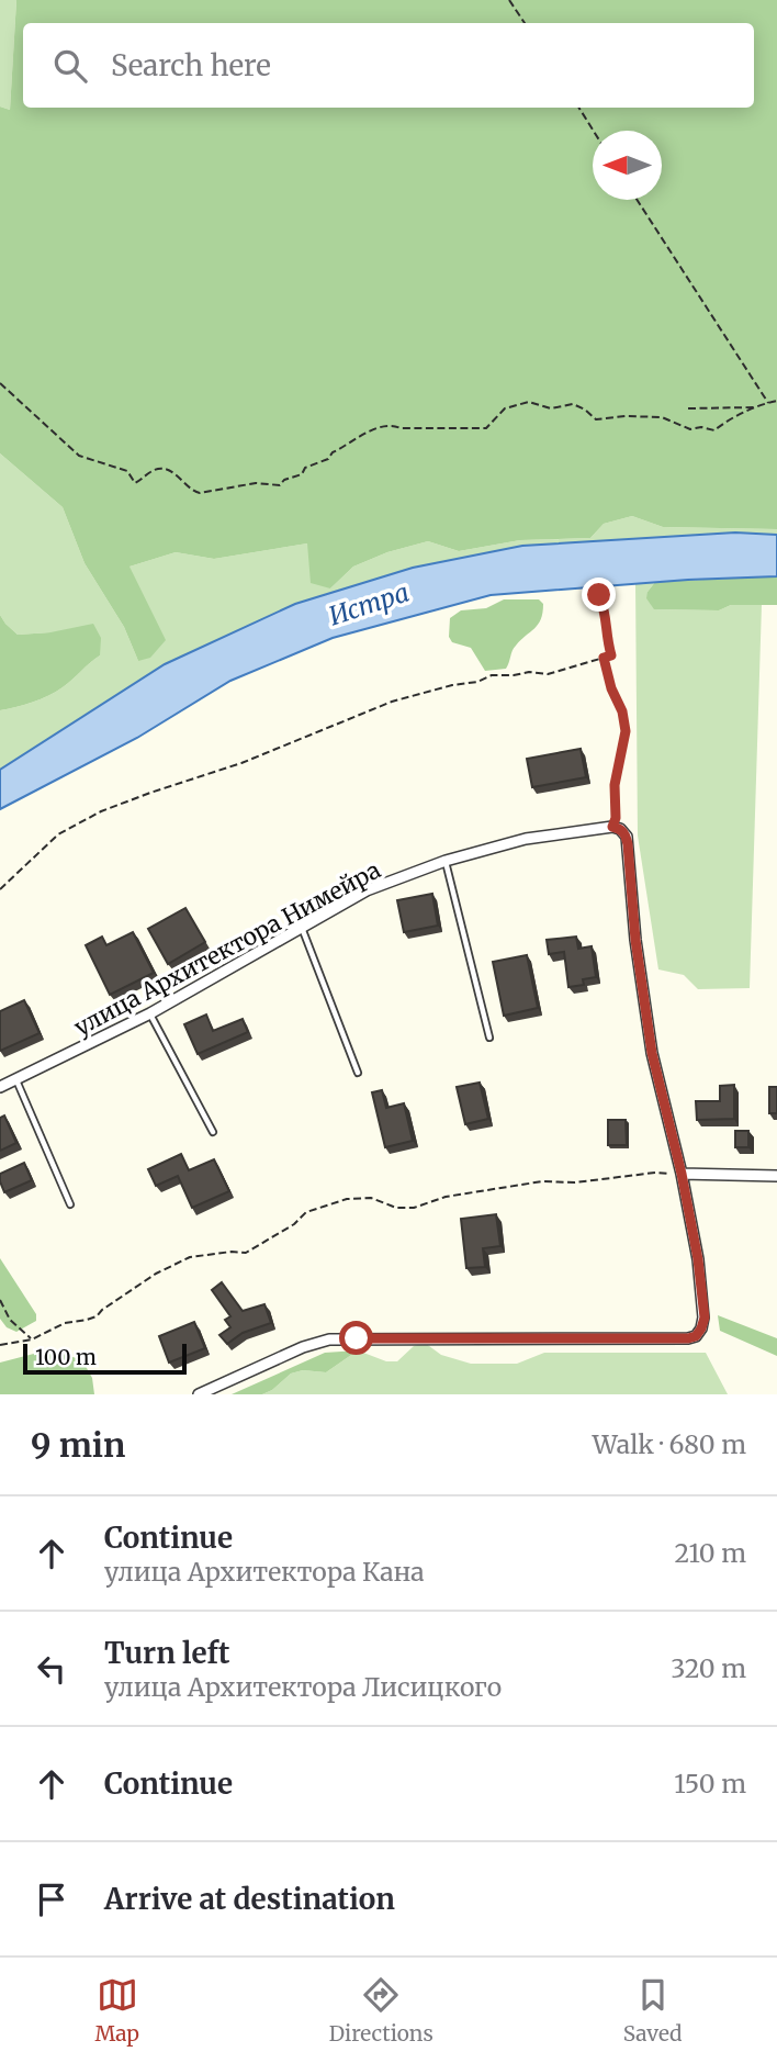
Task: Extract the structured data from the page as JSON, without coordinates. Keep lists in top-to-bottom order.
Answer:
{
  "streets": {
    "street": ["улица Архитектора Нимейра"]
  },
  "water": ["Истра"],
  "scale_bar": "100 m",
  "north": "left",
  "page": {
    "search": "Search here",
    "scale": "100 m",
    "heading": ["9 min", "Walk · 680 m"],
    "list": [
      ["Continue", "улица Архитектора Кана", "210 m"],
      ["Turn left", "улица Архитектора Лисицкого", "320 m"],
      ["Continue", "150 m"],
      "Arrive at destination"
    ],
    "nav": ["Map", "Directions", "Saved"]
  }
}
